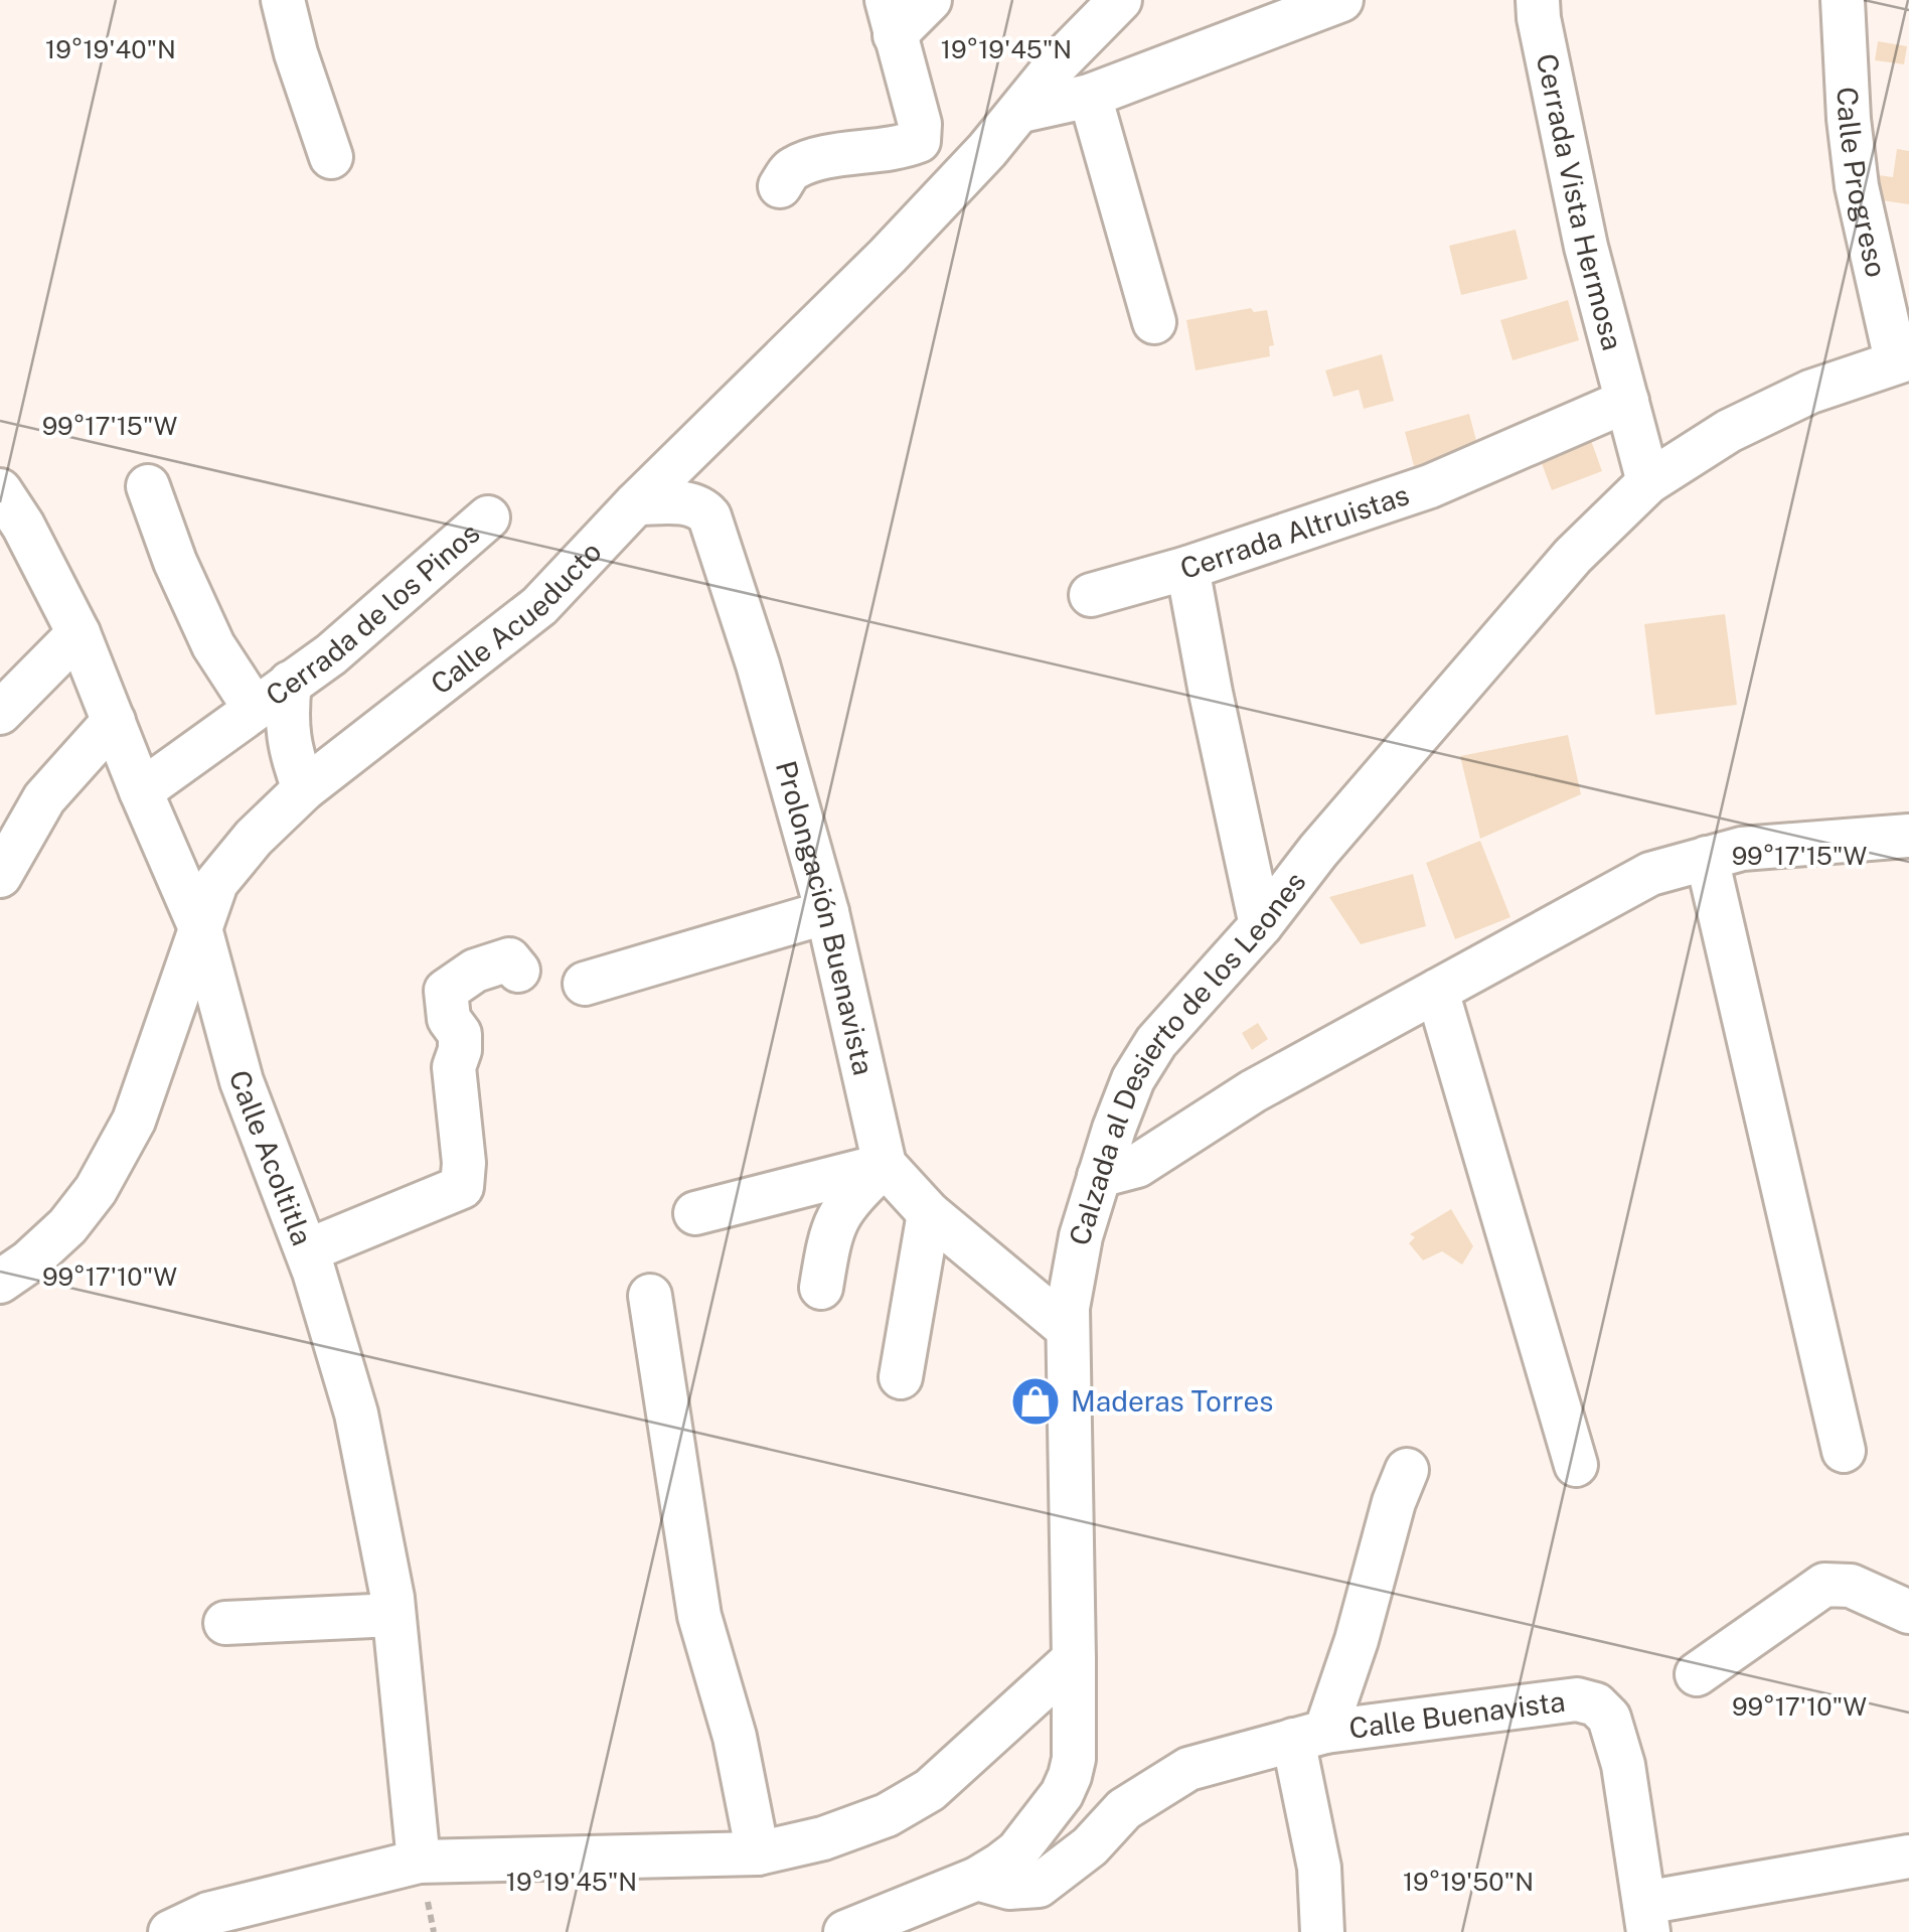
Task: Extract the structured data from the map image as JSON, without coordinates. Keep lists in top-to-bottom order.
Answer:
{
  "streets": {
    "street": [
      "Calle Progreso",
      "Cerrada Vista Hermosa",
      "Cerrada Altruistas",
      "Cerrada de los Pinos",
      "Calle Acueducto",
      "Prolongación Buenavista",
      "Calzada al Desierto de los Leones",
      "Calle Acoltitla",
      "Calle Buenavista"
    ]
  },
  "crossings": [
    ["Calle Progreso", "Calzada al Desierto de los Leones"],
    ["Cerrada Vista Hermosa", "Cerrada Altruistas"],
    ["Cerrada Vista Hermosa", "Calzada al Desierto de los Leones"],
    ["Cerrada Altruistas", "Calzada al Desierto de los Leones"],
    ["Cerrada de los Pinos", "Calle Acoltitla"],
    ["Calle Acueducto", "Prolongación Buenavista"],
    ["Calle Acueducto", "Calle Acoltitla"],
    ["Prolongación Buenavista", "Calzada al Desierto de los Leones"]
  ],
  "places": {
    "shop": ["Maderas Torres"]
  },
  "coordinates": [
    "19°19'40\"N",
    "19°19'45\"N",
    "99°17'15\"W",
    "99°17'10\"W",
    "19°19'50\"N"
  ]
}
